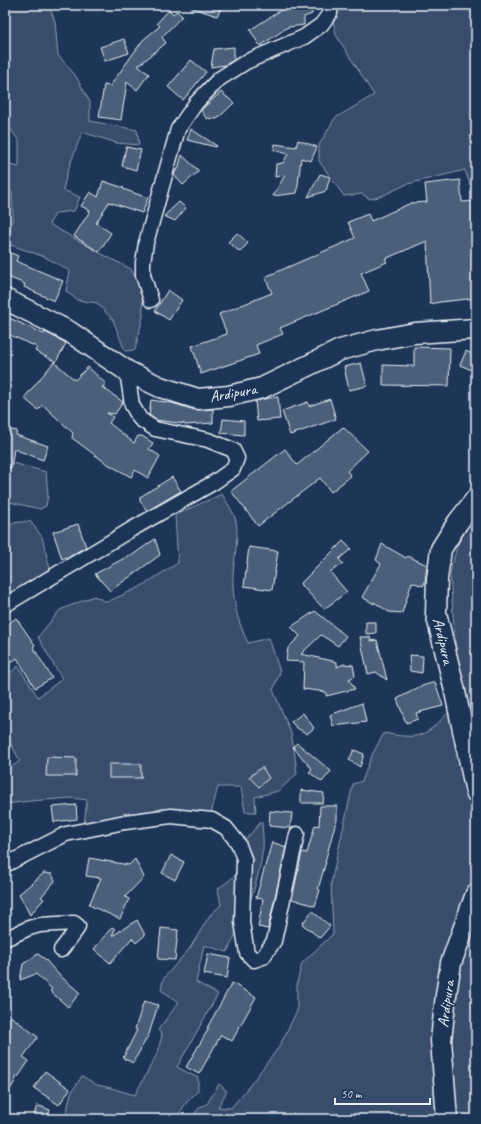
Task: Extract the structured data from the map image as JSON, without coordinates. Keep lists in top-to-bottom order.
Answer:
{
  "streets": {
    "street": ["Ardipura"]
  },
  "scale_bar": "50 m"
}
